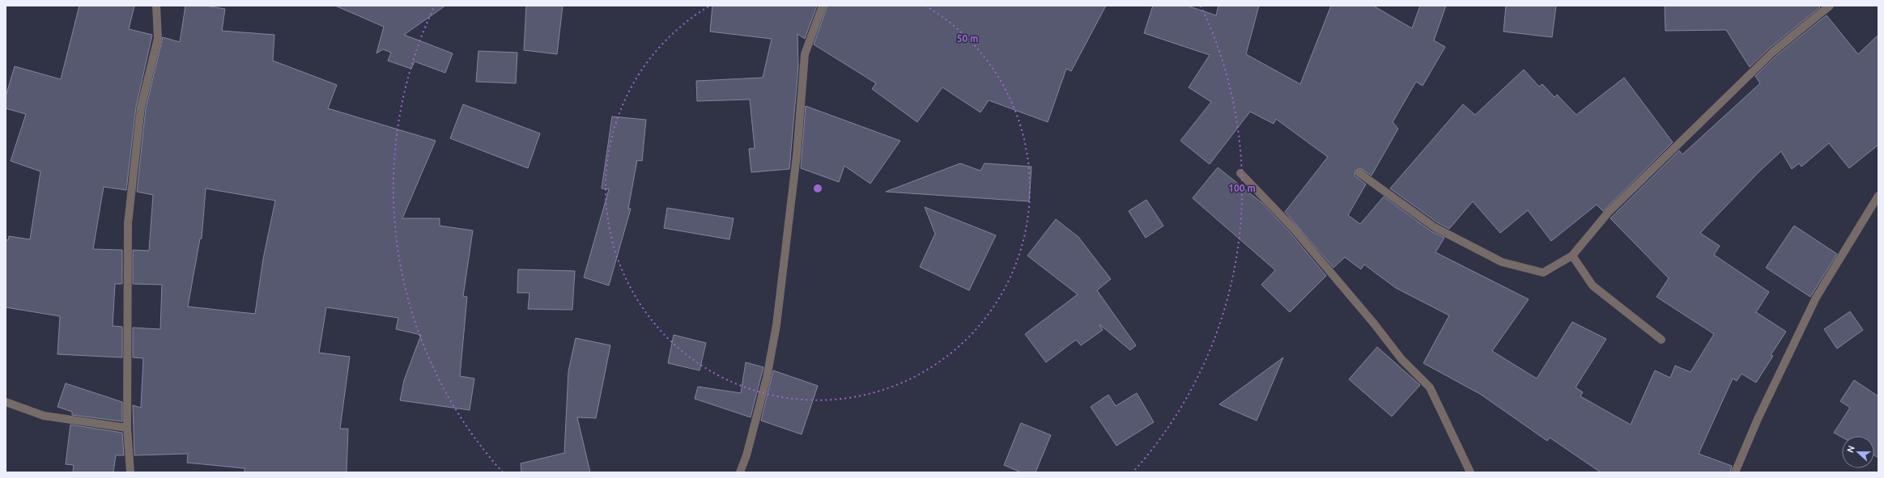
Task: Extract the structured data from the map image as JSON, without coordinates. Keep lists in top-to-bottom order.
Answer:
{
  "north": "left",
  "rings": ["50 m", "100 m"]
}
